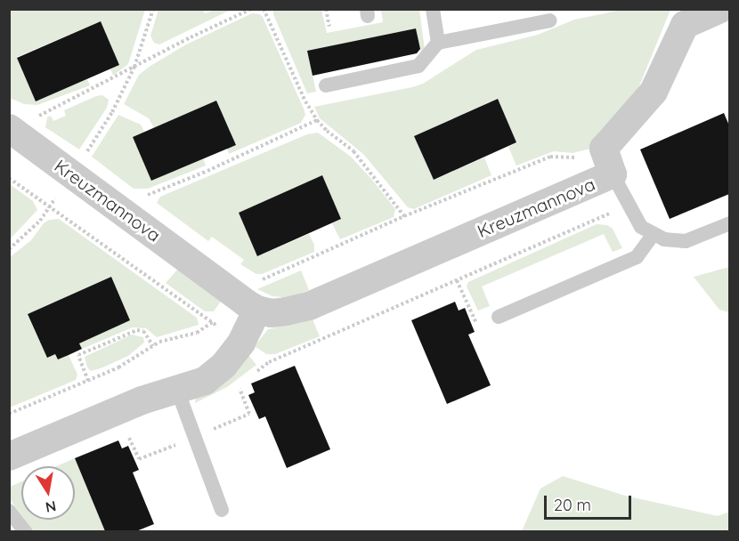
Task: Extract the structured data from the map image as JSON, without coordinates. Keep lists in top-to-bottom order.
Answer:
{
  "streets": {
    "street": ["Kreuzmannova"]
  },
  "scale_bar": "20 m",
  "north": "bottom"
}
